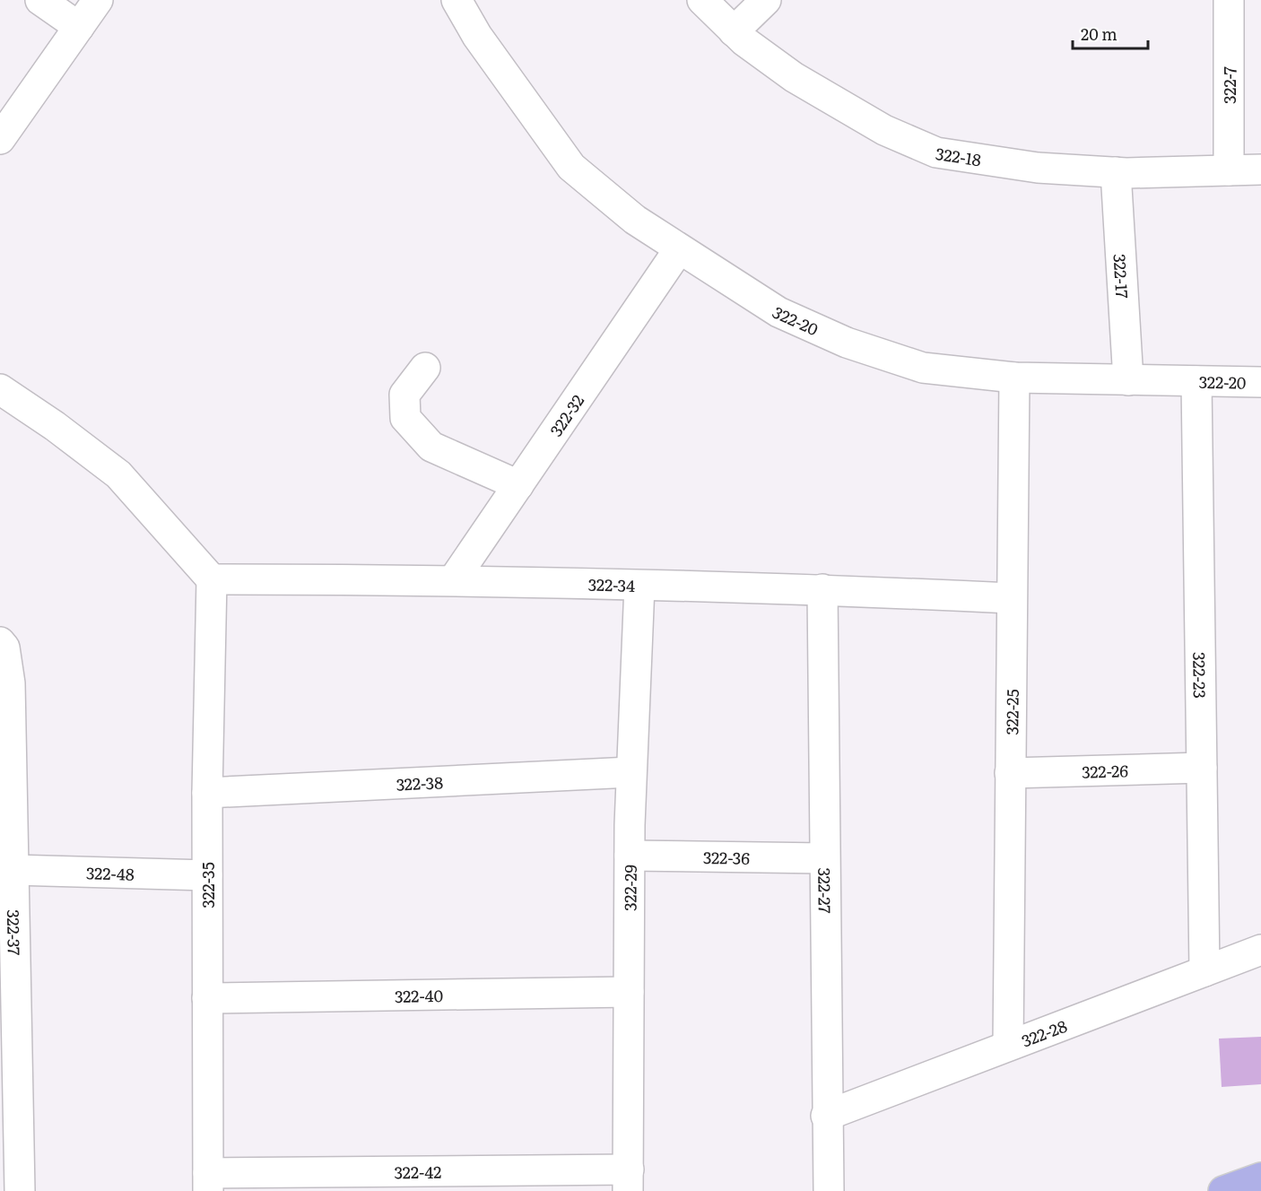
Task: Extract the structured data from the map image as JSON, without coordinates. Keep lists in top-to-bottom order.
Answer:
{
  "streets": {
    "street": [
      "322-7",
      "322-18",
      "322-17",
      "322-20",
      "322-32",
      "322-34",
      "322-23",
      "322-25",
      "322-26",
      "322-38",
      "322-36",
      "322-48",
      "322-35",
      "322-29",
      "322-27",
      "322-37",
      "322-40",
      "322-28",
      "322-42"
    ]
  },
  "crossings": [
    ["322-7", "322-18"],
    ["322-18", "322-17"],
    ["322-17", "322-20"],
    ["322-20", "322-32"],
    ["322-20", "322-23"],
    ["322-20", "322-25"],
    ["322-32", "322-34"],
    ["322-34", "322-25"],
    ["322-34", "322-35"],
    ["322-34", "322-29"],
    ["322-34", "322-27"],
    ["322-23", "322-26"],
    ["322-23", "322-28"],
    ["322-25", "322-26"],
    ["322-25", "322-28"],
    ["322-38", "322-35"],
    ["322-38", "322-29"],
    ["322-36", "322-29"],
    ["322-36", "322-27"],
    ["322-48", "322-35"],
    ["322-48", "322-37"],
    ["322-35", "322-40"],
    ["322-35", "322-42"],
    ["322-29", "322-40"],
    ["322-29", "322-42"],
    ["322-27", "322-28"]
  ],
  "scale_bar": "20 m"
}
